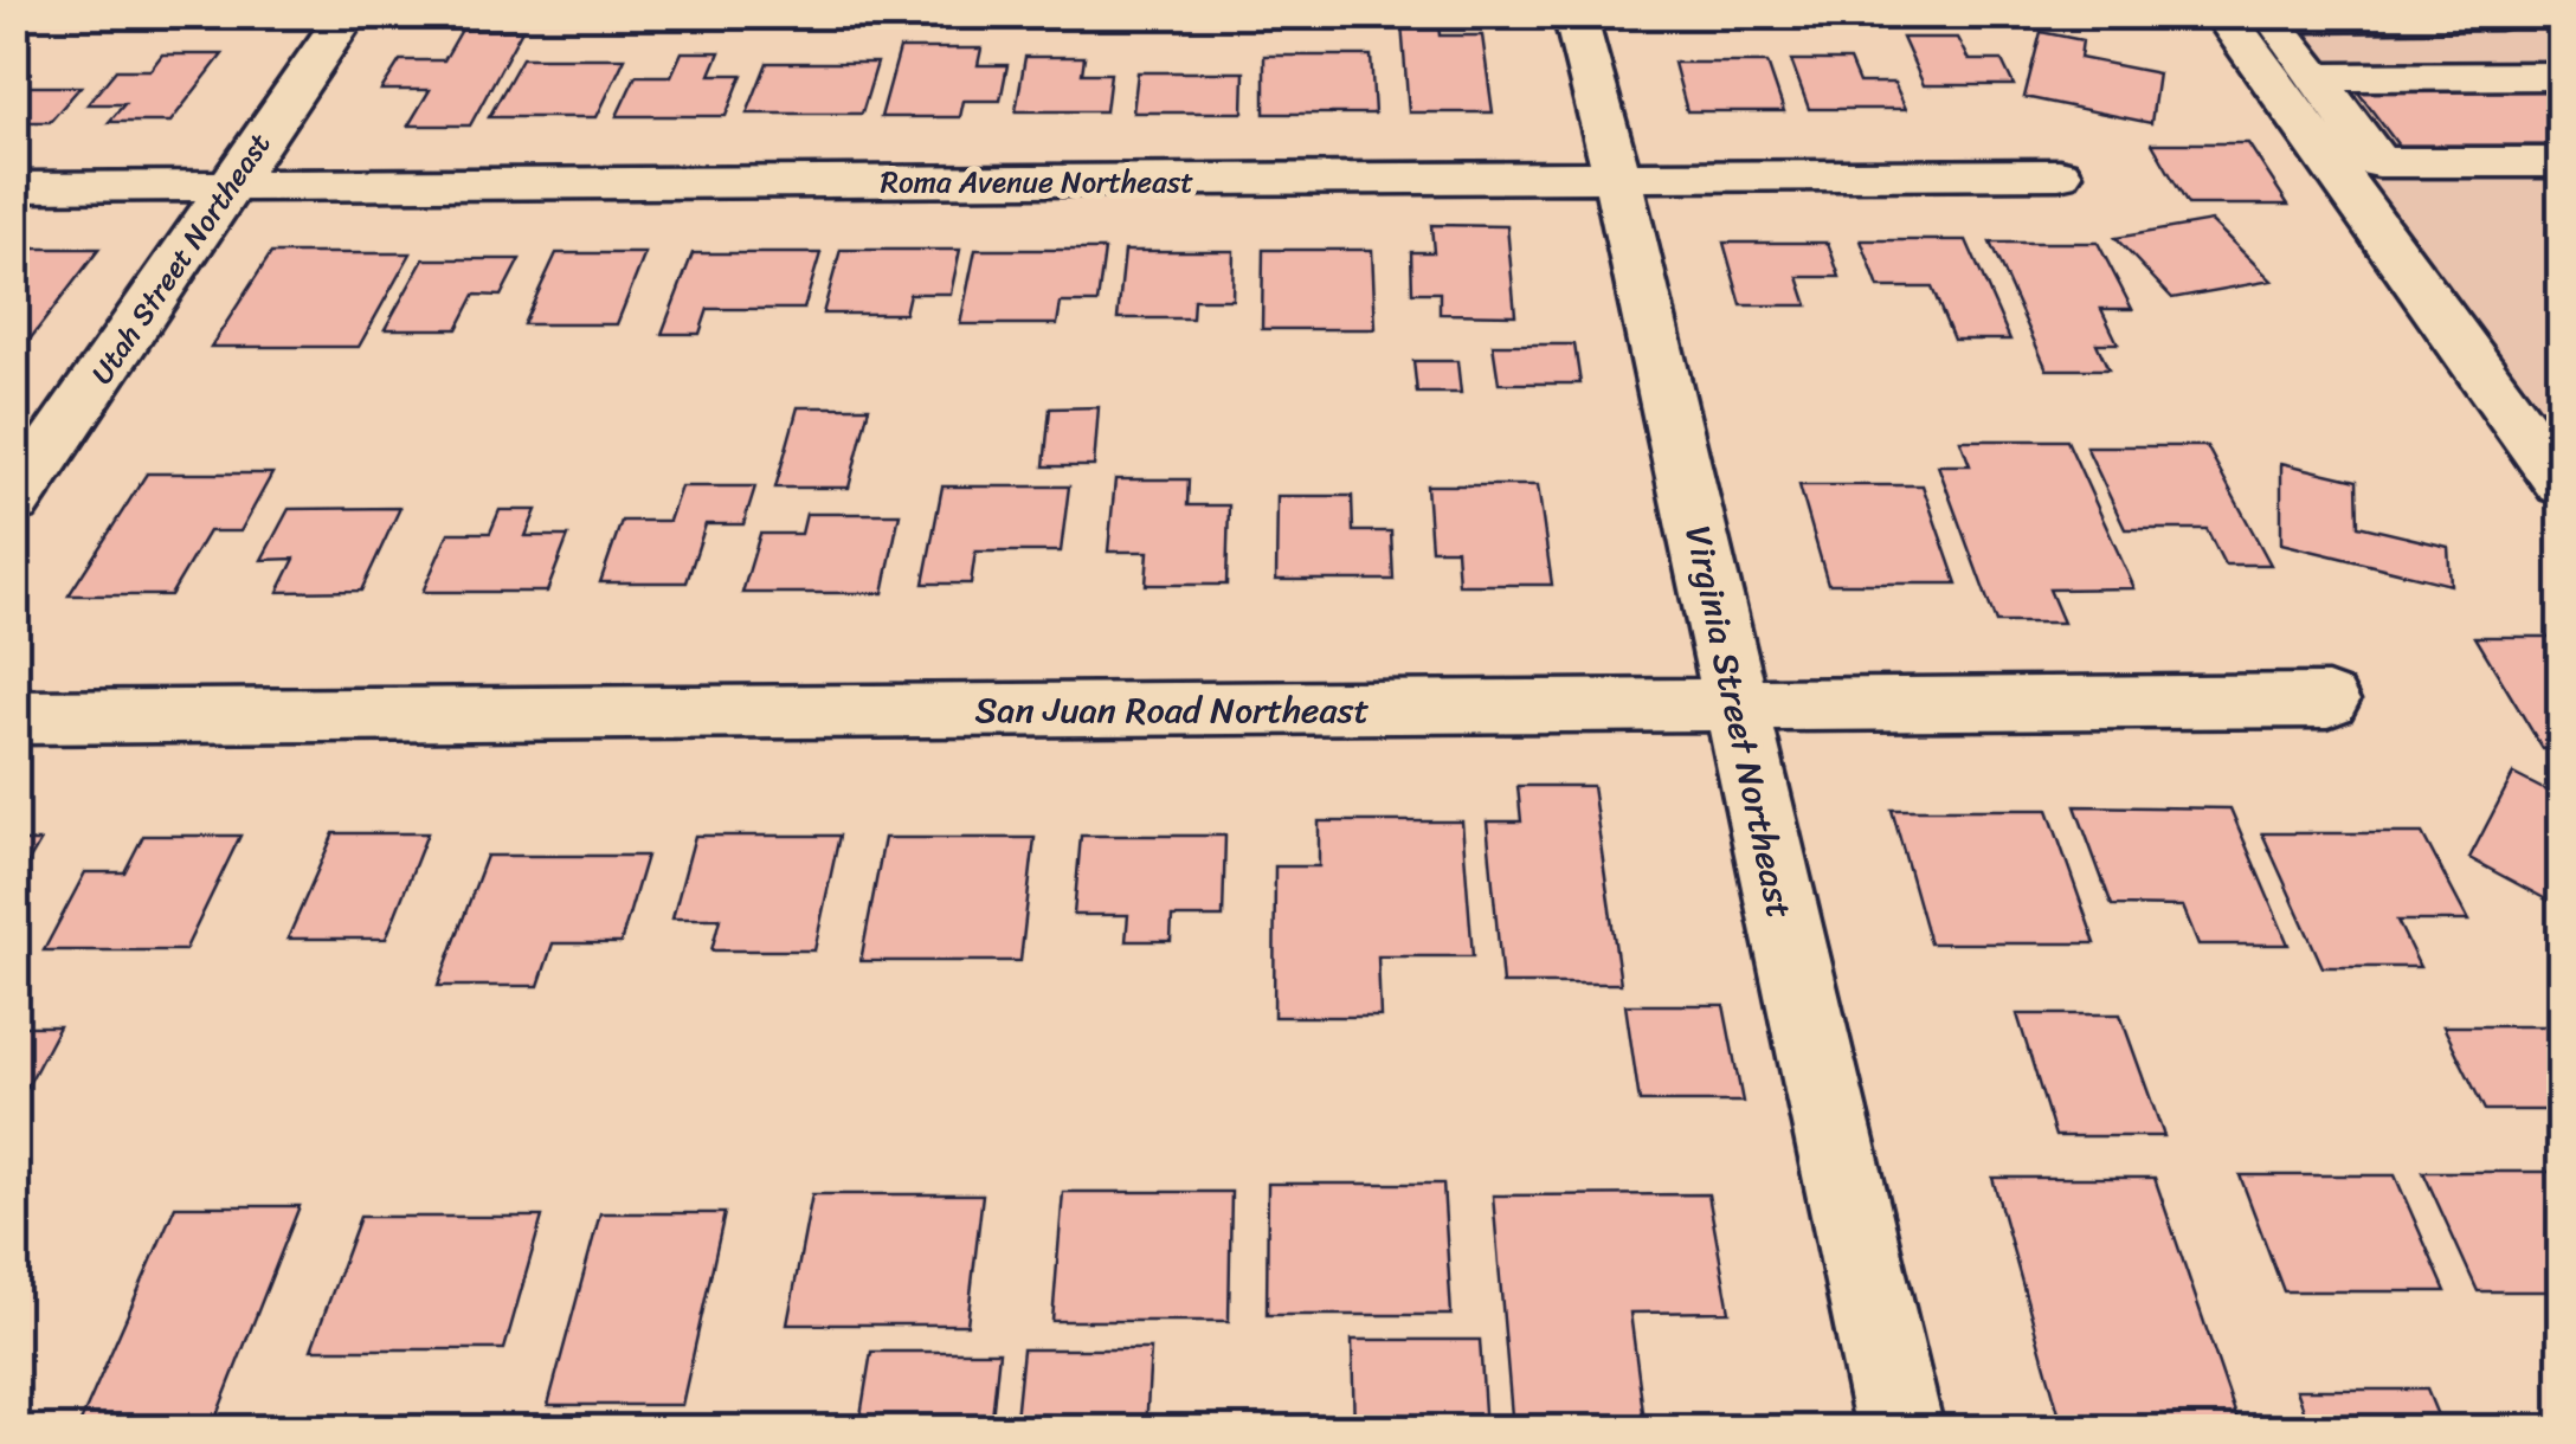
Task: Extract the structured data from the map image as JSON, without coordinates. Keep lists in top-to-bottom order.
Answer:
{
  "streets": {
    "street": [
      "Roma Avenue Northeast",
      "Utah Street Northeast",
      "San Juan Road Northeast",
      "Virginia Street Northeast"
    ]
  },
  "crossings": [
    ["Roma Avenue Northeast", "Utah Street Northeast"],
    ["Roma Avenue Northeast", "Virginia Street Northeast"],
    ["San Juan Road Northeast", "Virginia Street Northeast"]
  ]
}
